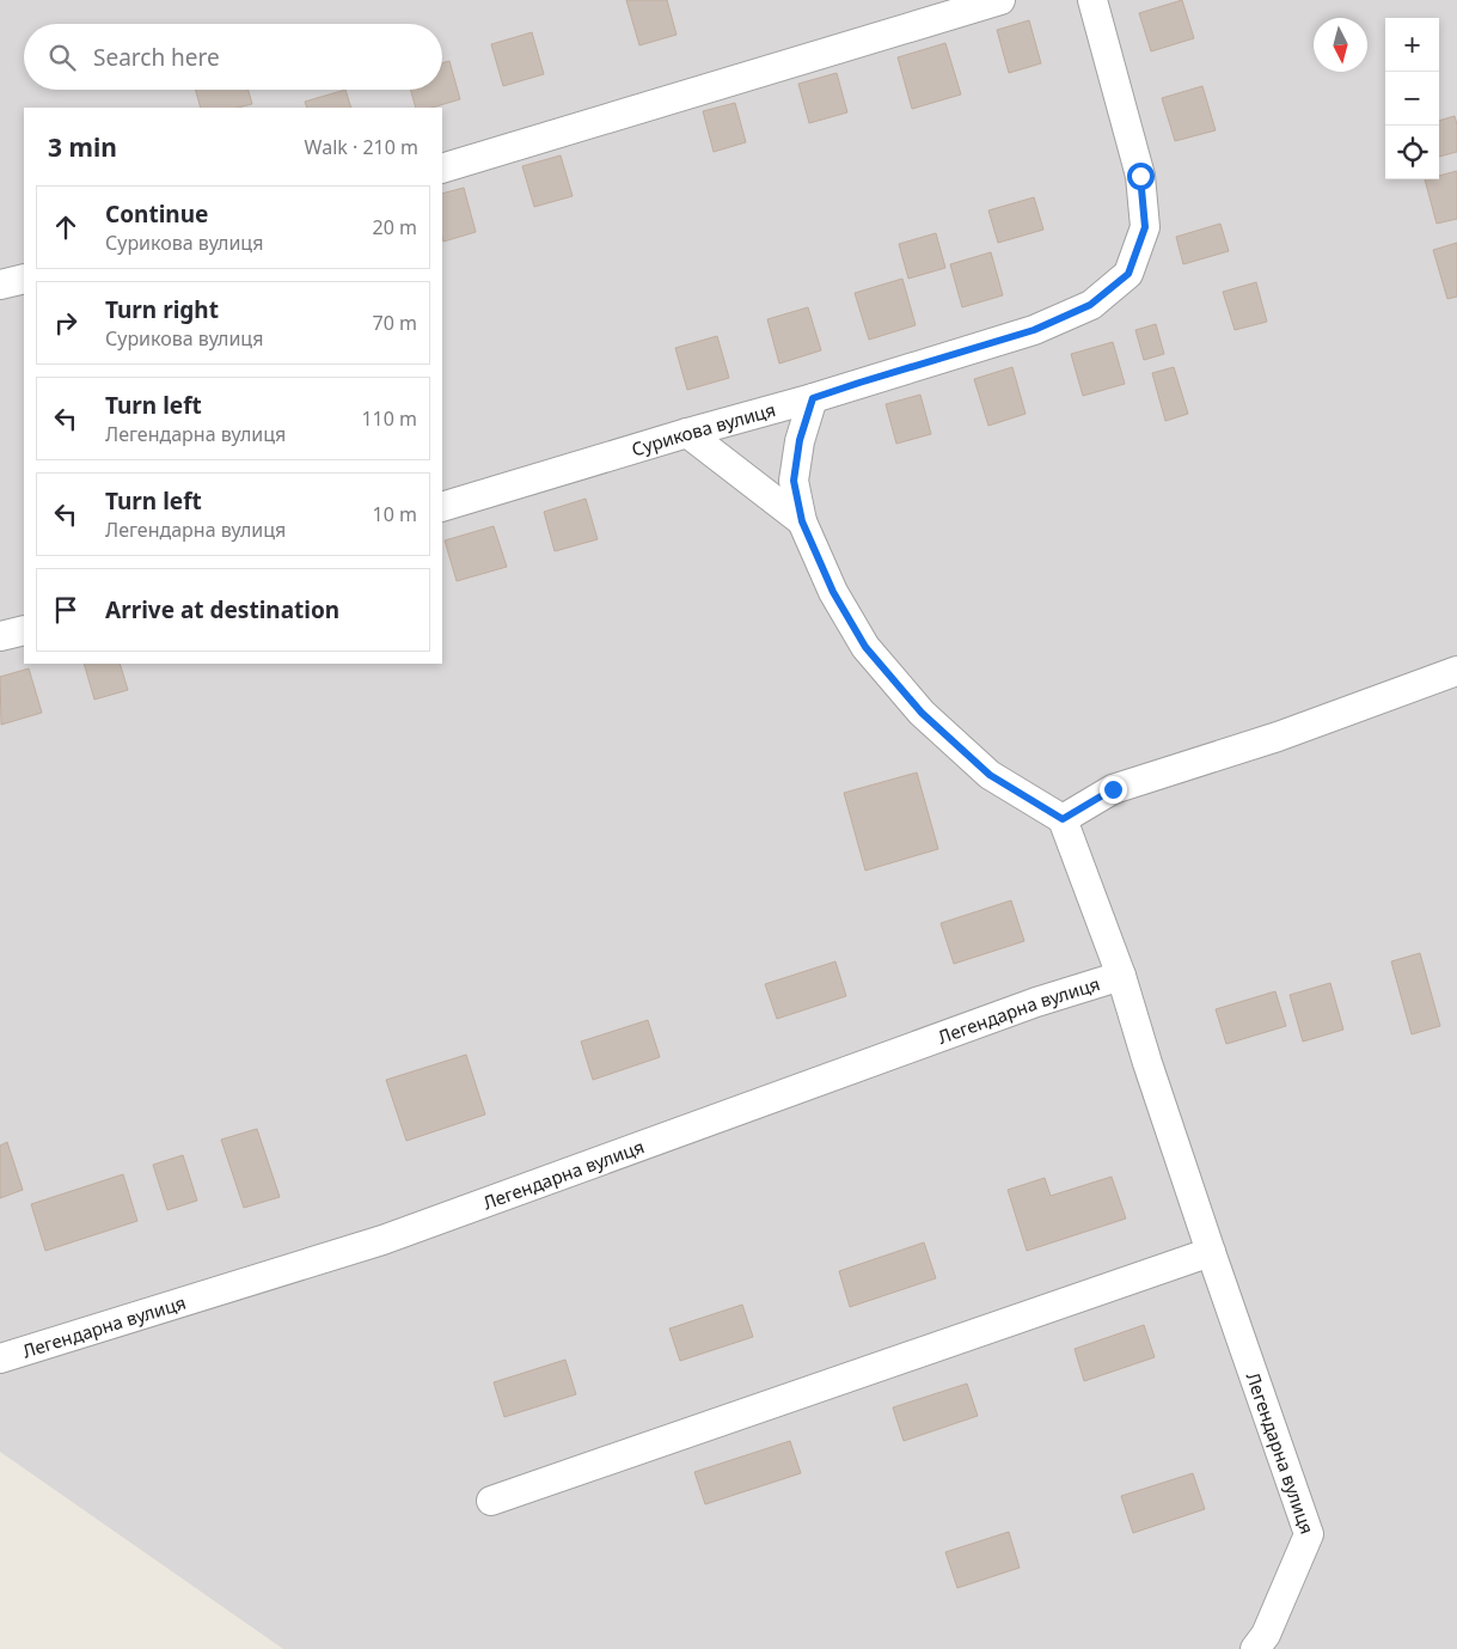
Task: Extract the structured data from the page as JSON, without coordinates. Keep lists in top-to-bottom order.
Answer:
{
  "streets": {
    "street": ["Сурикова вулиця", "Легендарна вулиця"]
  },
  "north": "bottom",
  "page": {
    "map_buttons": ["+", "−"],
    "search": "Search here",
    "heading": ["3 min", "Walk · 210 m"],
    "list": [
      ["Continue", "Сурикова вулиця", "20 m"],
      ["Turn right", "Сурикова вулиця", "70 m"],
      ["Turn left", "Легендарна вулиця", "110 m"],
      ["Turn left", "Легендарна вулиця", "10 m"],
      "Arrive at destination"
    ]
  }
}
